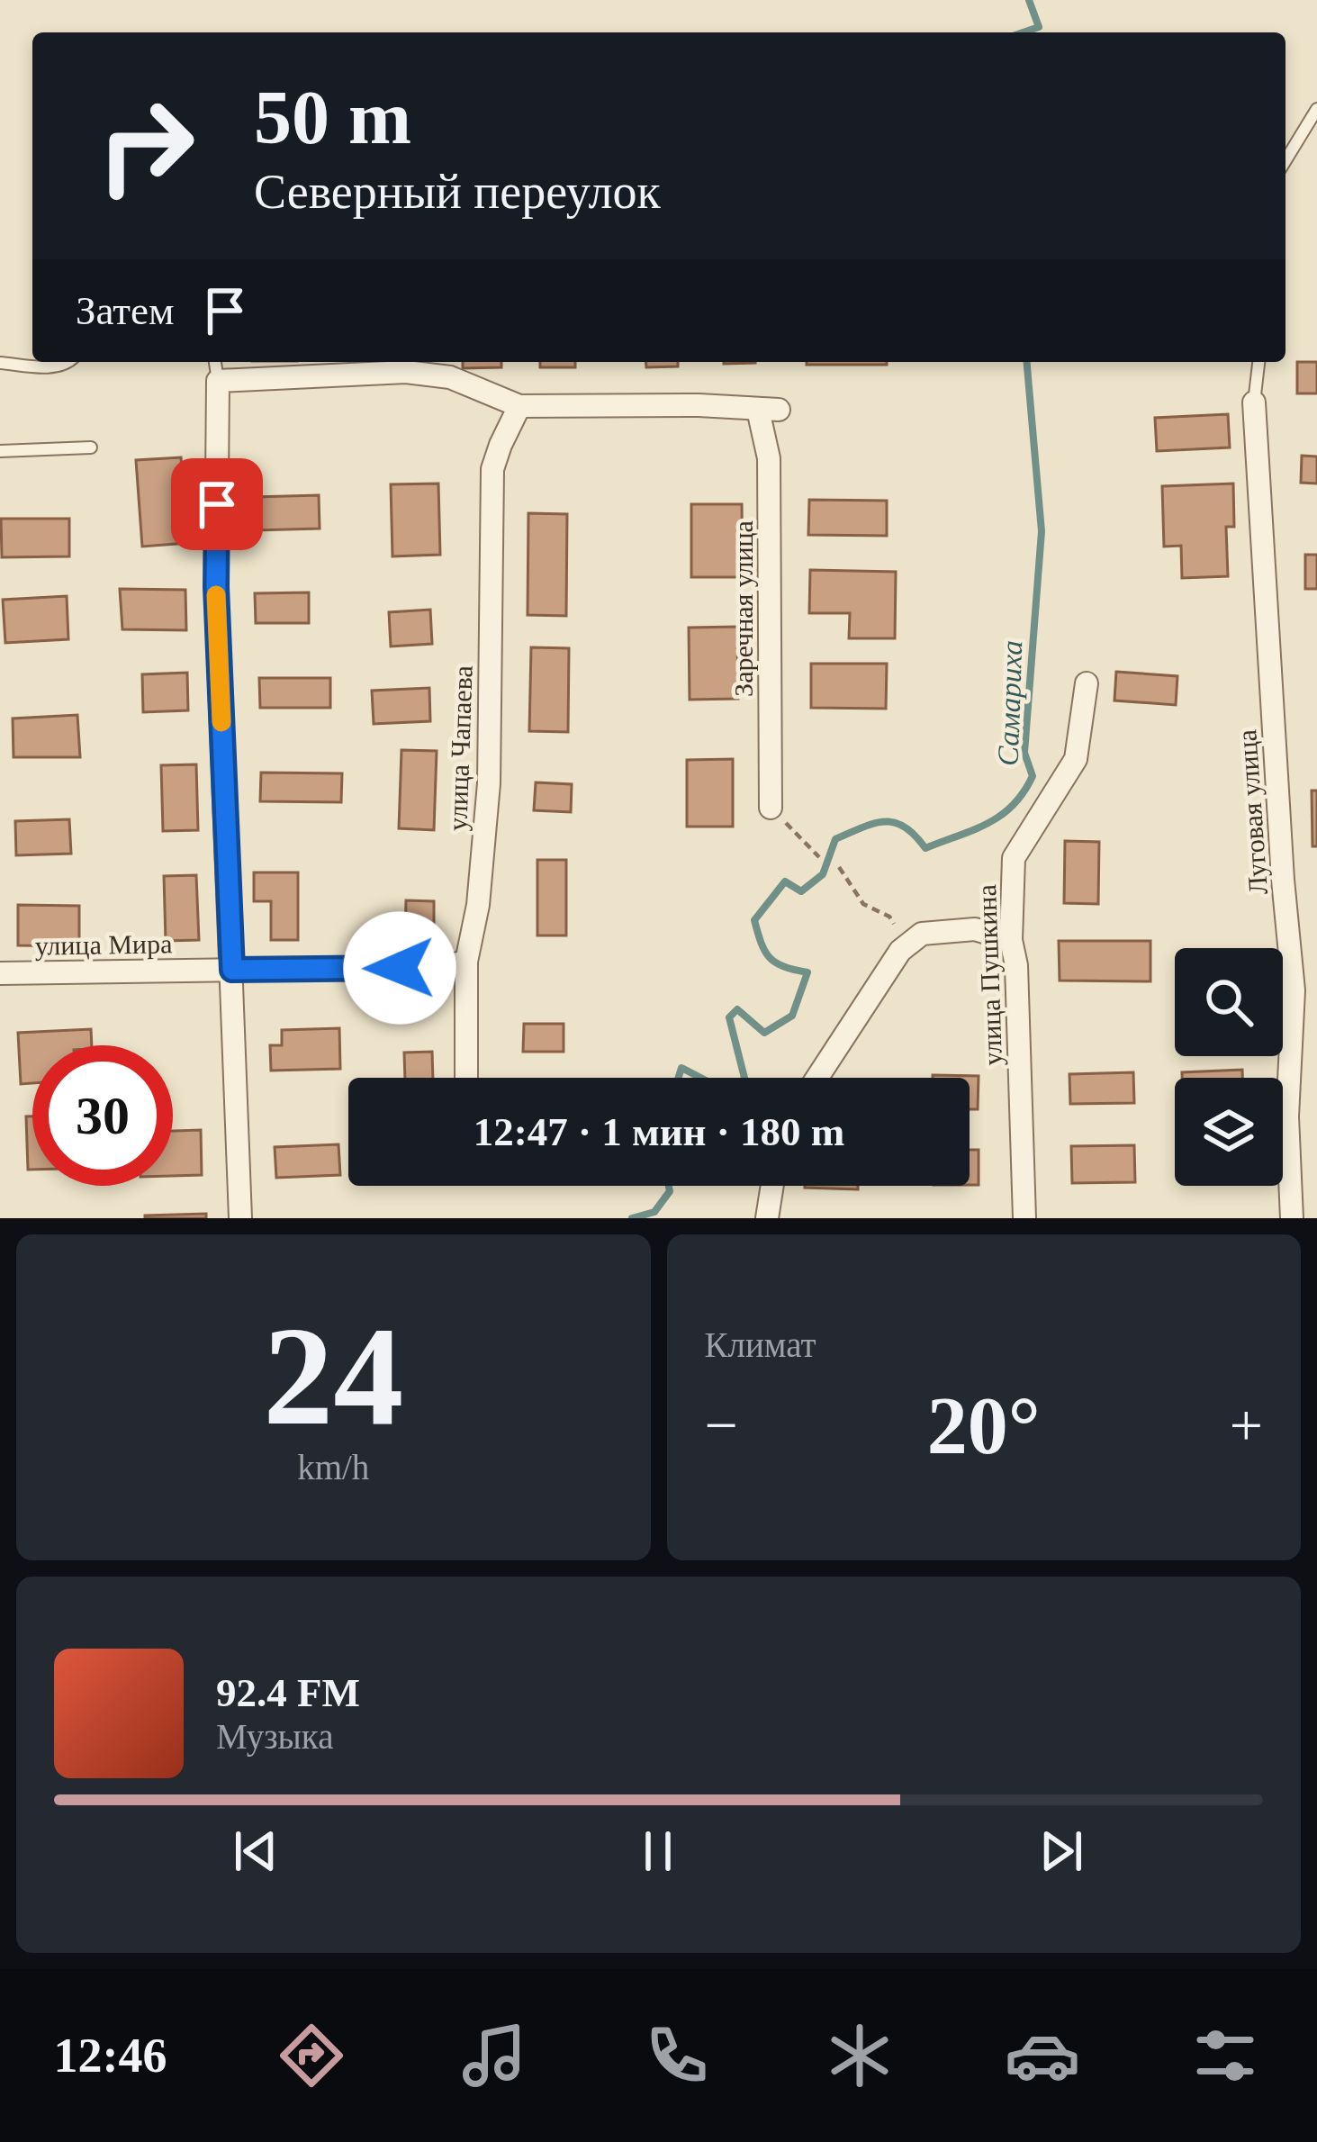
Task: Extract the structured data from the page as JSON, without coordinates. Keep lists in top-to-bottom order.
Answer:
{
  "streets": {
    "street": [
      "Заречная улица",
      "улица Чапаева",
      "Луговая улица",
      "улица Мира",
      "улица Пушкина"
    ]
  },
  "crossings": [
    ["Заречная улица", "улица Чапаева"],
    ["улица Чапаева", "улица Мира"]
  ],
  "water": ["Самариха"],
  "page": {
    "turn": ["50 m", "Северный переулок"],
    "then": "Затем",
    "limit": "30",
    "trip": "12:47 · 1 мин · 180 m",
    "tile": [
      ["24", "km/h"],
      "Климат"
    ],
    "heat": ["−", "20°", "+"],
    "song": ["92.4 FM", "Музыка"],
    "tabs": "12:46"
  }
}
